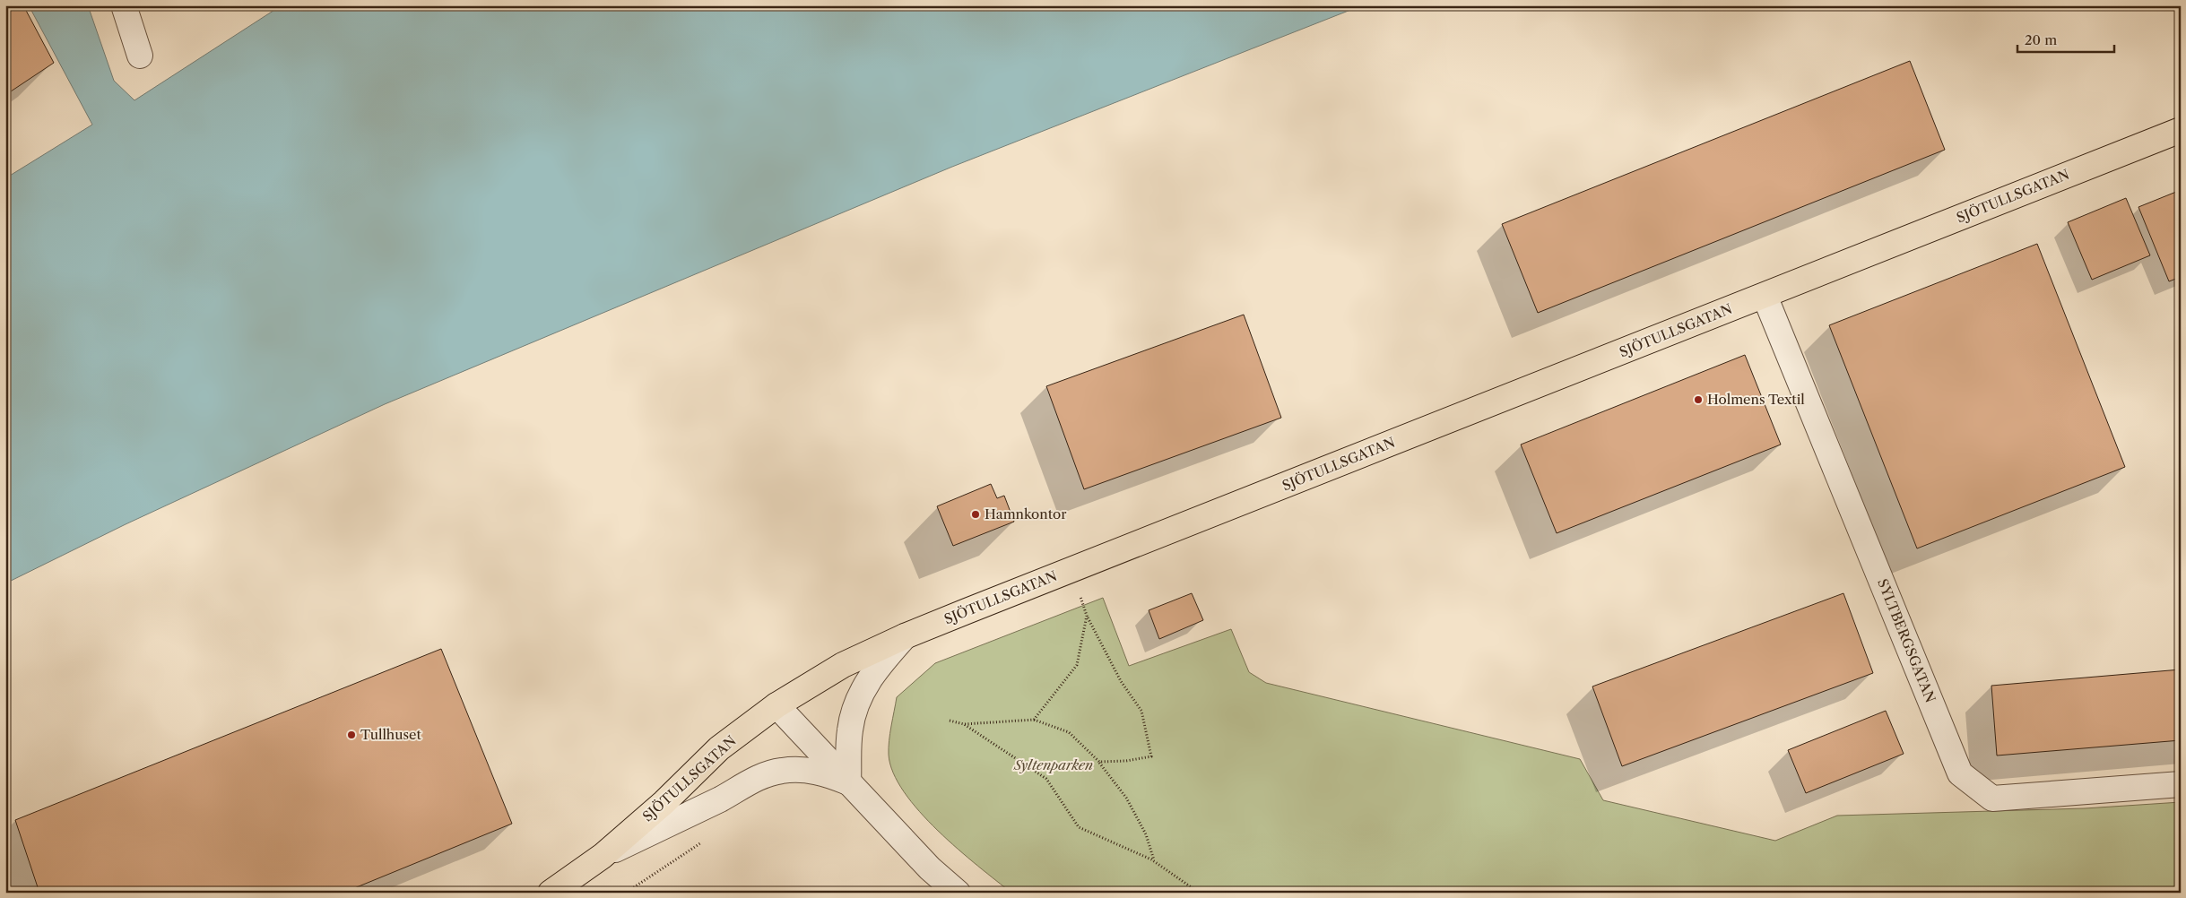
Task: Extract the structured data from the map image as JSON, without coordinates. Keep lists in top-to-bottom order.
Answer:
{
  "streets": {
    "main road": ["SJÖTULLSGATAN"],
    "street": ["SYLTBERGSGATAN"]
  },
  "crossings": [
    ["SJÖTULLSGATAN", "SYLTBERGSGATAN"]
  ],
  "parks": ["Syltenparken"],
  "places": ["Holmens Textil", "Hamnkontor", "Tullhuset"],
  "scale_bar": "20 m"
}
